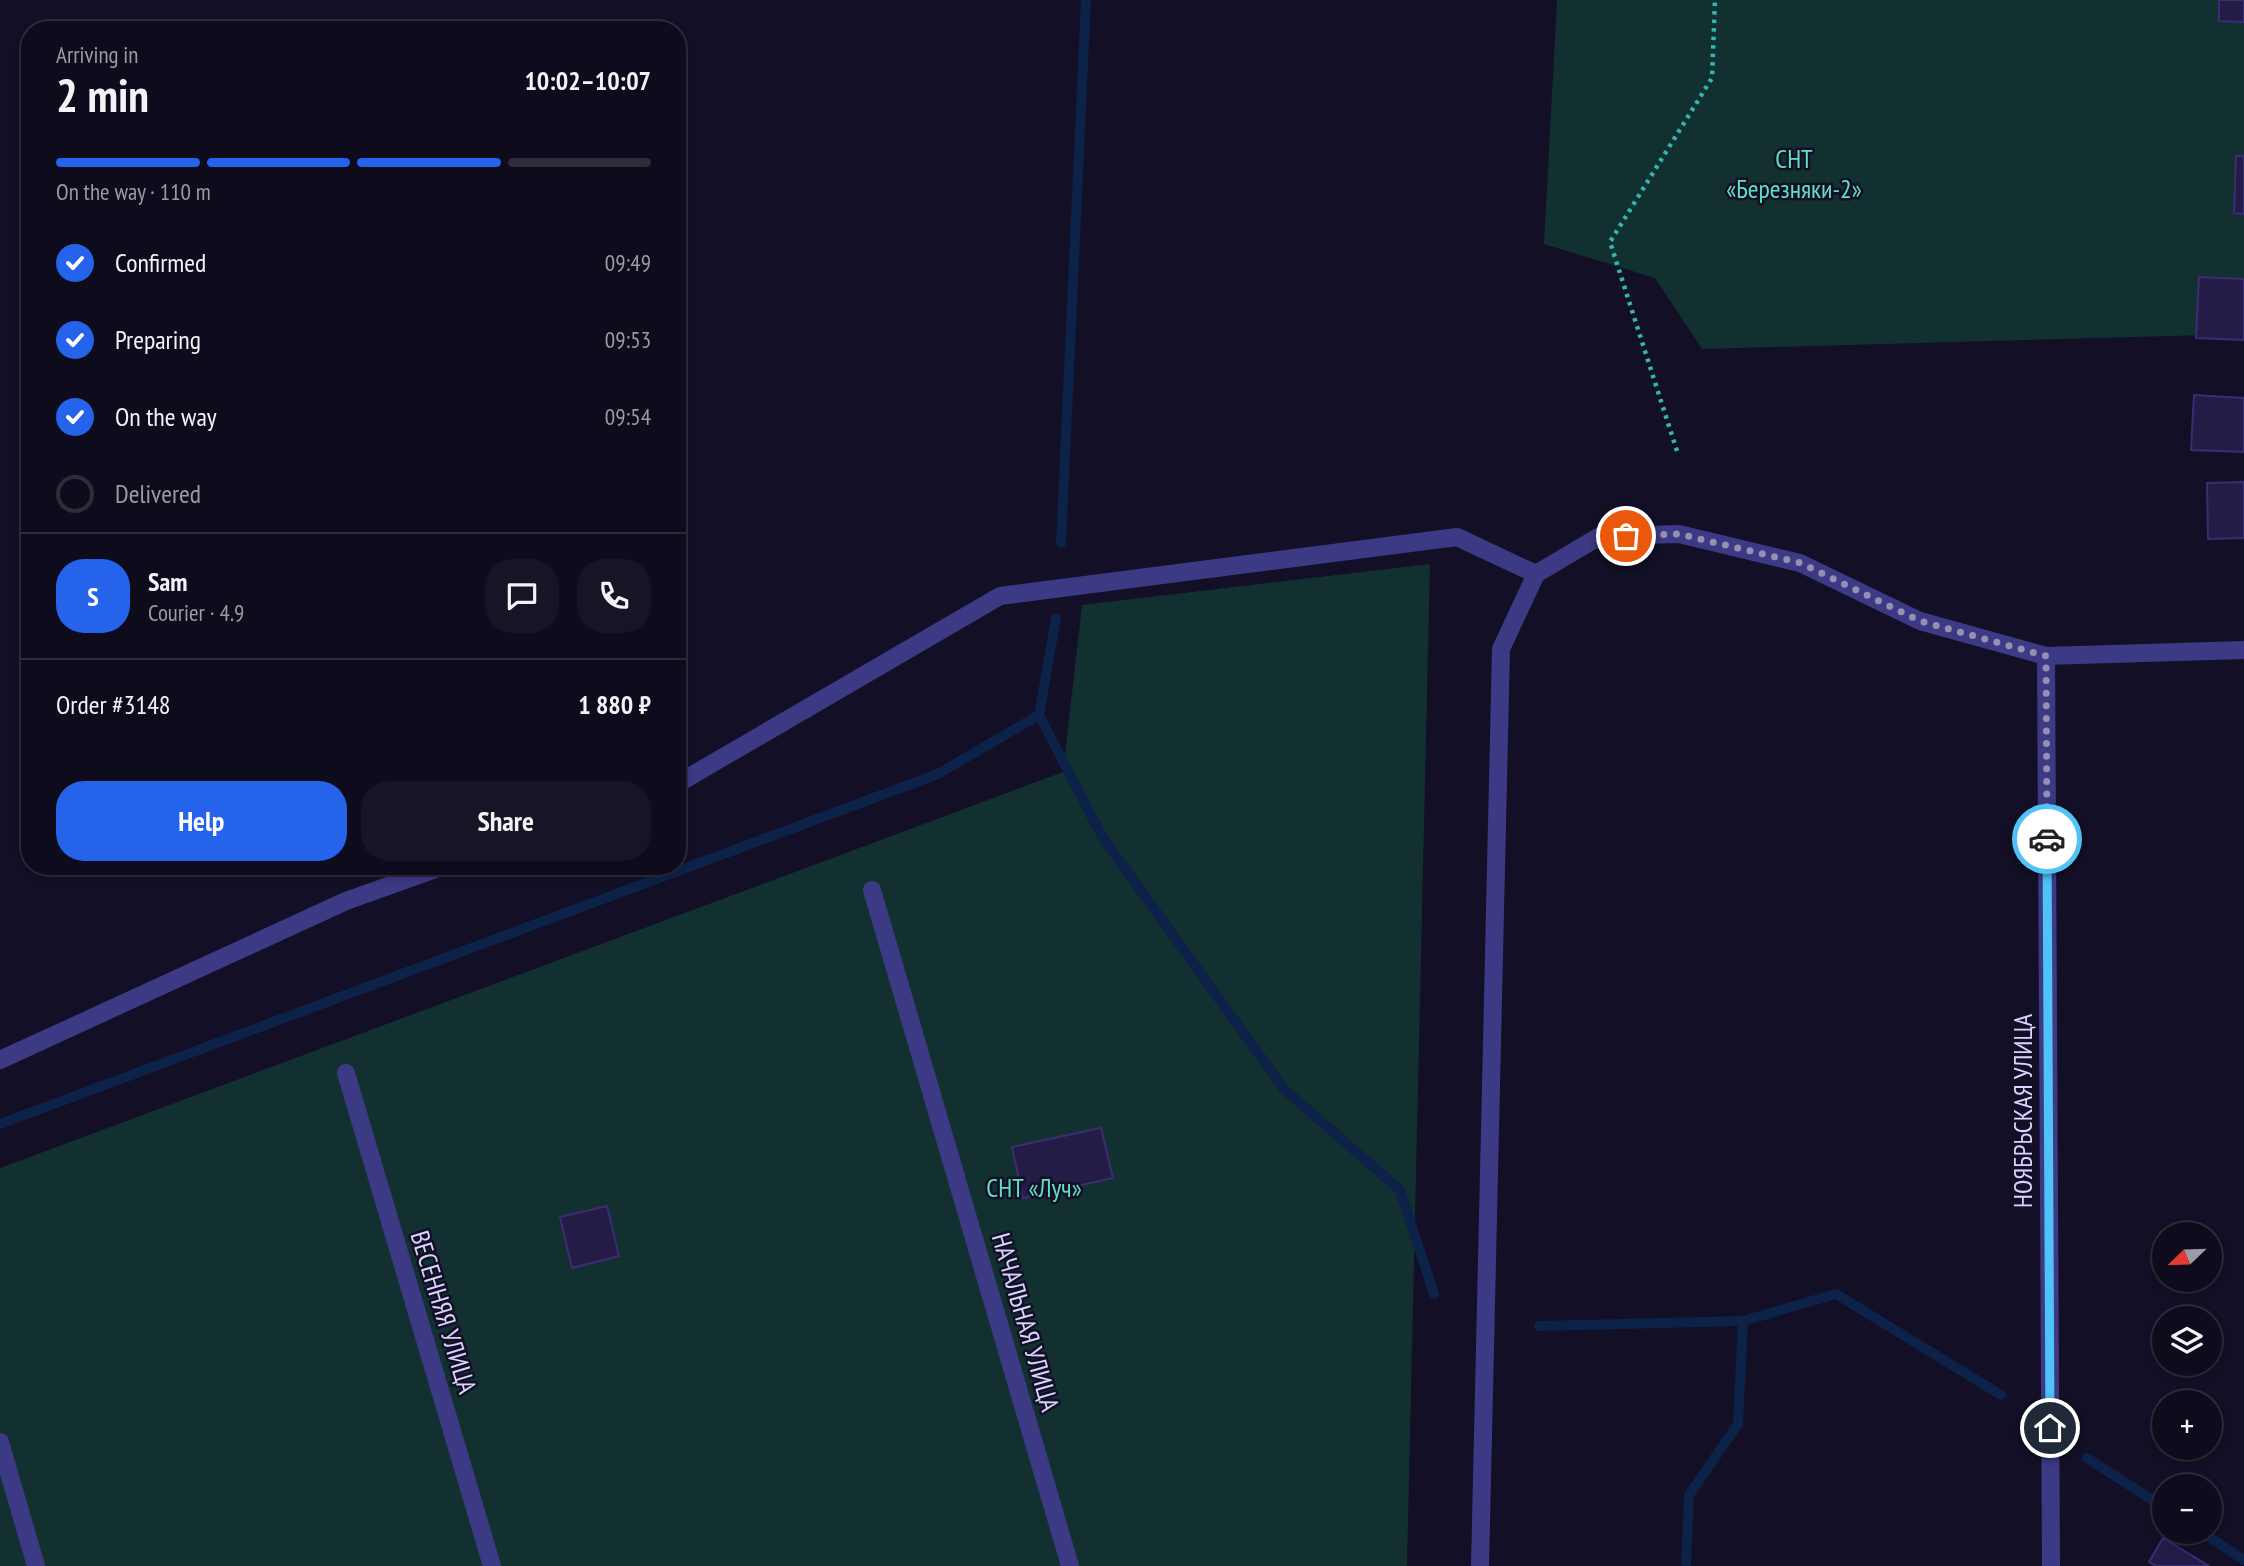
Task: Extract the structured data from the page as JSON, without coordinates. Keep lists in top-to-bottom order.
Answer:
{
  "streets": {
    "street": ["НОЯБРЬСКАЯ УЛИЦА", "ВЕСЕННЯЯ УЛИЦА", "НАЧАЛЬНАЯ УЛИЦА"]
  },
  "parks": ["СНТ «Березняки-2»", "СНТ «Луч»"],
  "north": "bottom left",
  "page": {
    "heading": ["2 min", "Arriving in", "10:02–10:07"],
    "panel": [
      "Sam",
      "Courier · 4.9",
      "Order #3148",
      "1 880 ₽"
    ],
    "bar": "On the way · 110 m",
    "list": [
      ["Confirmed", "09:49"],
      ["Preparing", "09:53"],
      ["On the way", "09:54"],
      "Delivered"
    ],
    "round": "S",
    "buttons": ["Help", "Share"],
    "map_buttons": ["+", "−"]
  }
}
